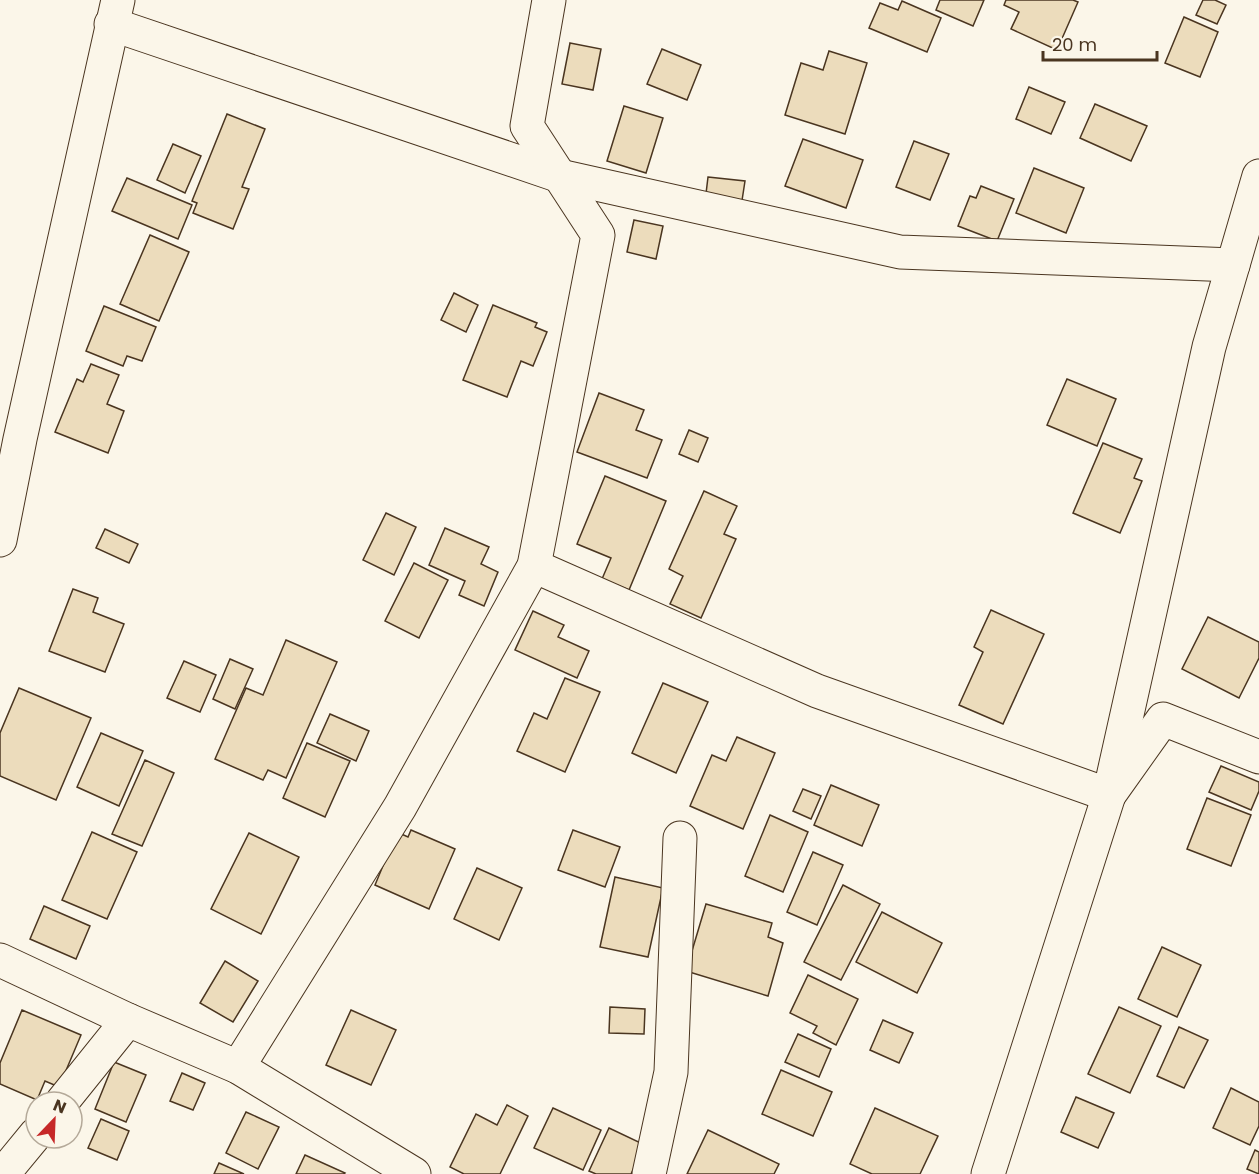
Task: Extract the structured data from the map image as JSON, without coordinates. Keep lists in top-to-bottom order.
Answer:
{
  "scale_bar": "20 m",
  "north": "top right"
}
